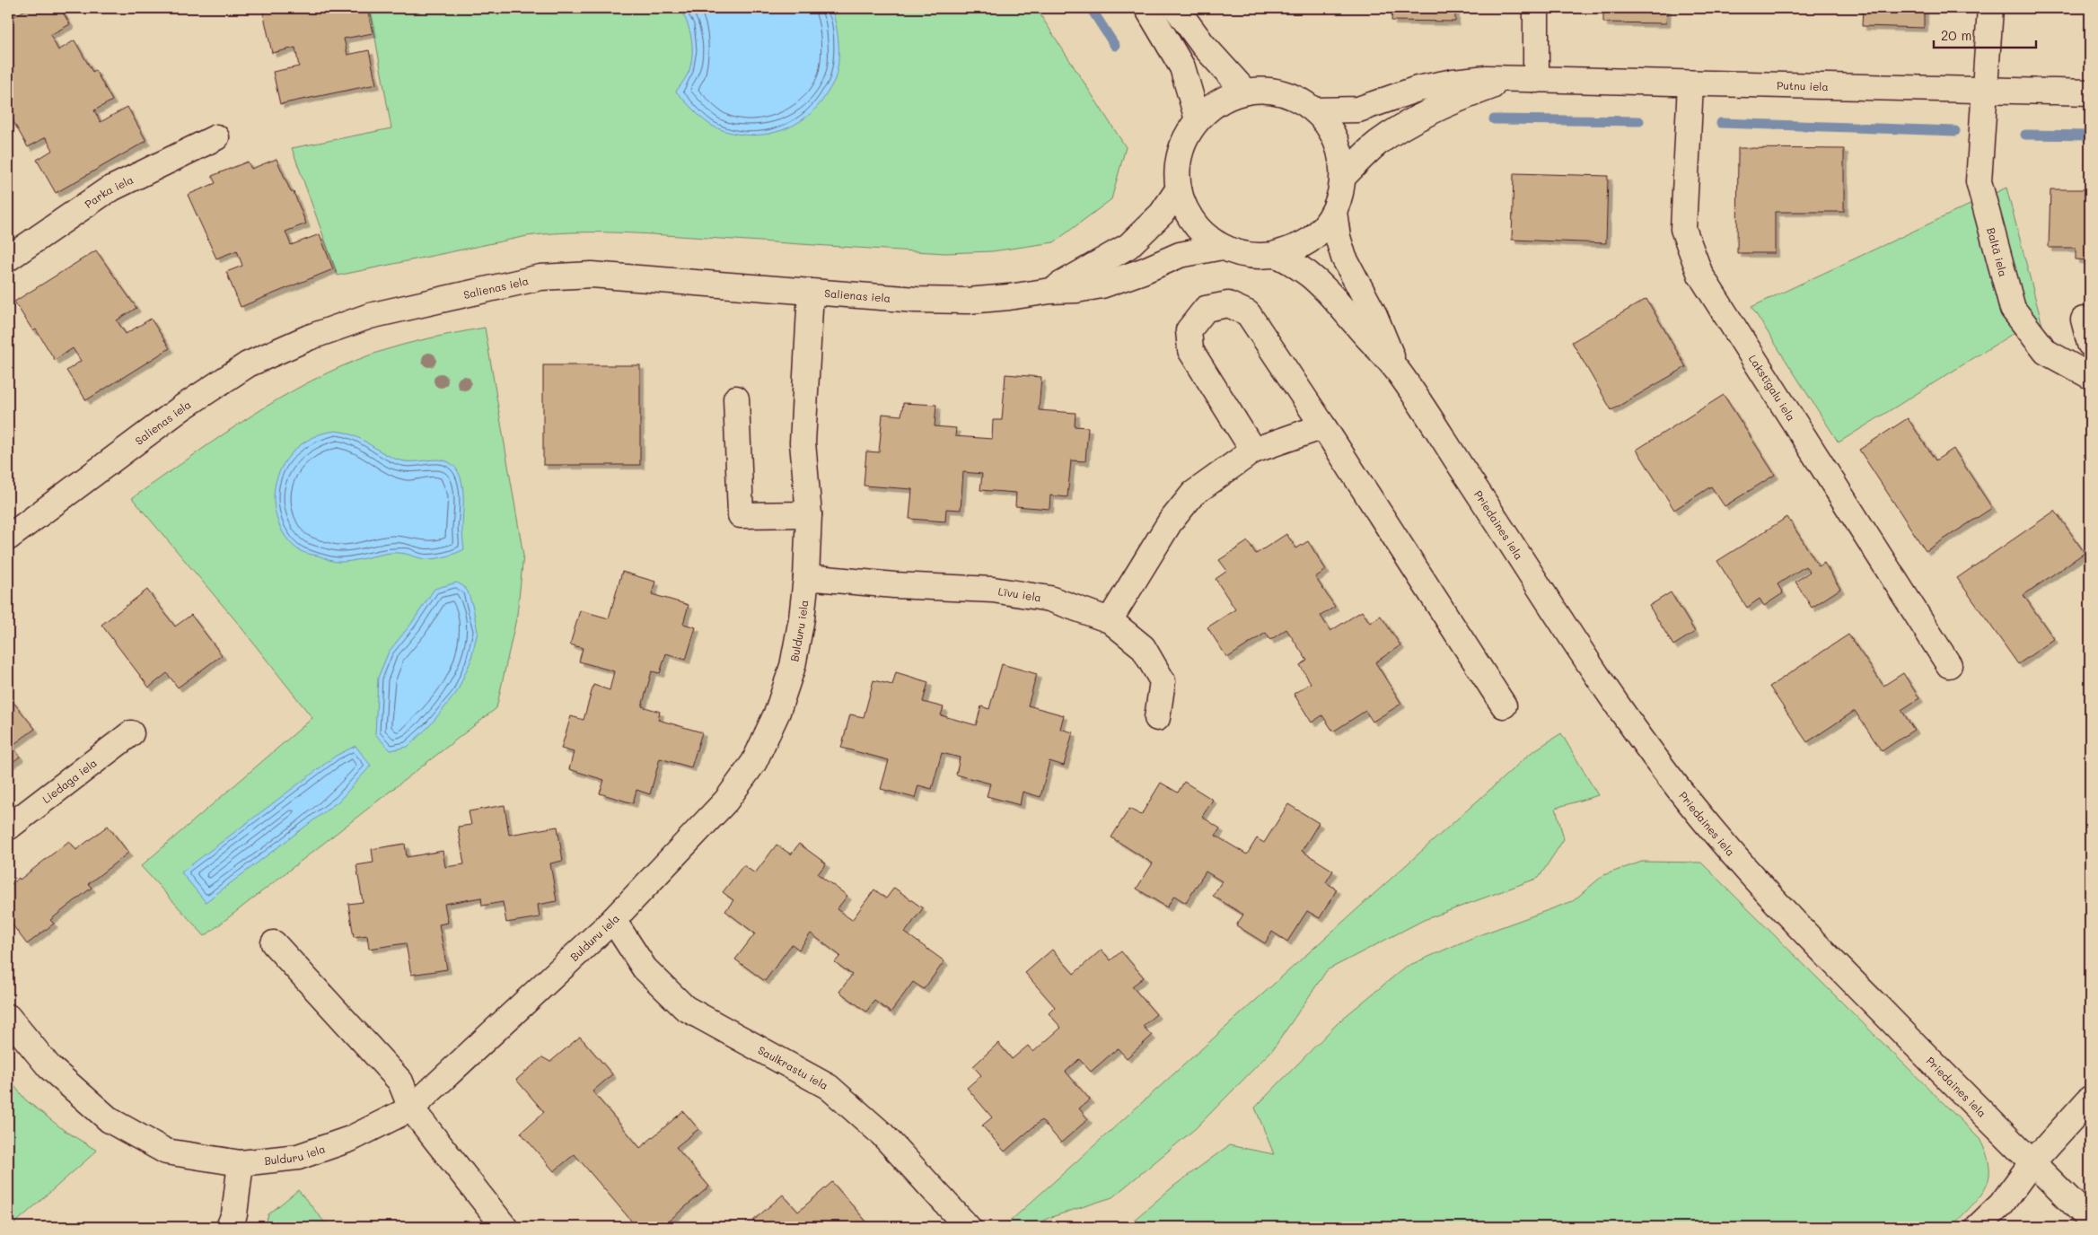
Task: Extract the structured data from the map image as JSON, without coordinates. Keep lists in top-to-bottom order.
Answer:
{
  "streets": {
    "street": [
      "Putnu iela",
      "Parka iela",
      "Baltā iela",
      "Salienas iela",
      "Lakstīgalu iela",
      "Priedaines iela",
      "Līvu iela",
      "Bulduru iela",
      "Liedaga iela",
      "Saulkrastu iela"
    ]
  },
  "crossings": [
    ["Putnu iela", "Baltā iela"],
    ["Putnu iela", "Lakstīgalu iela"],
    ["Salienas iela", "Bulduru iela"],
    ["Līvu iela", "Bulduru iela"],
    ["Bulduru iela", "Saulkrastu iela"]
  ],
  "scale_bar": "20 m"
}
